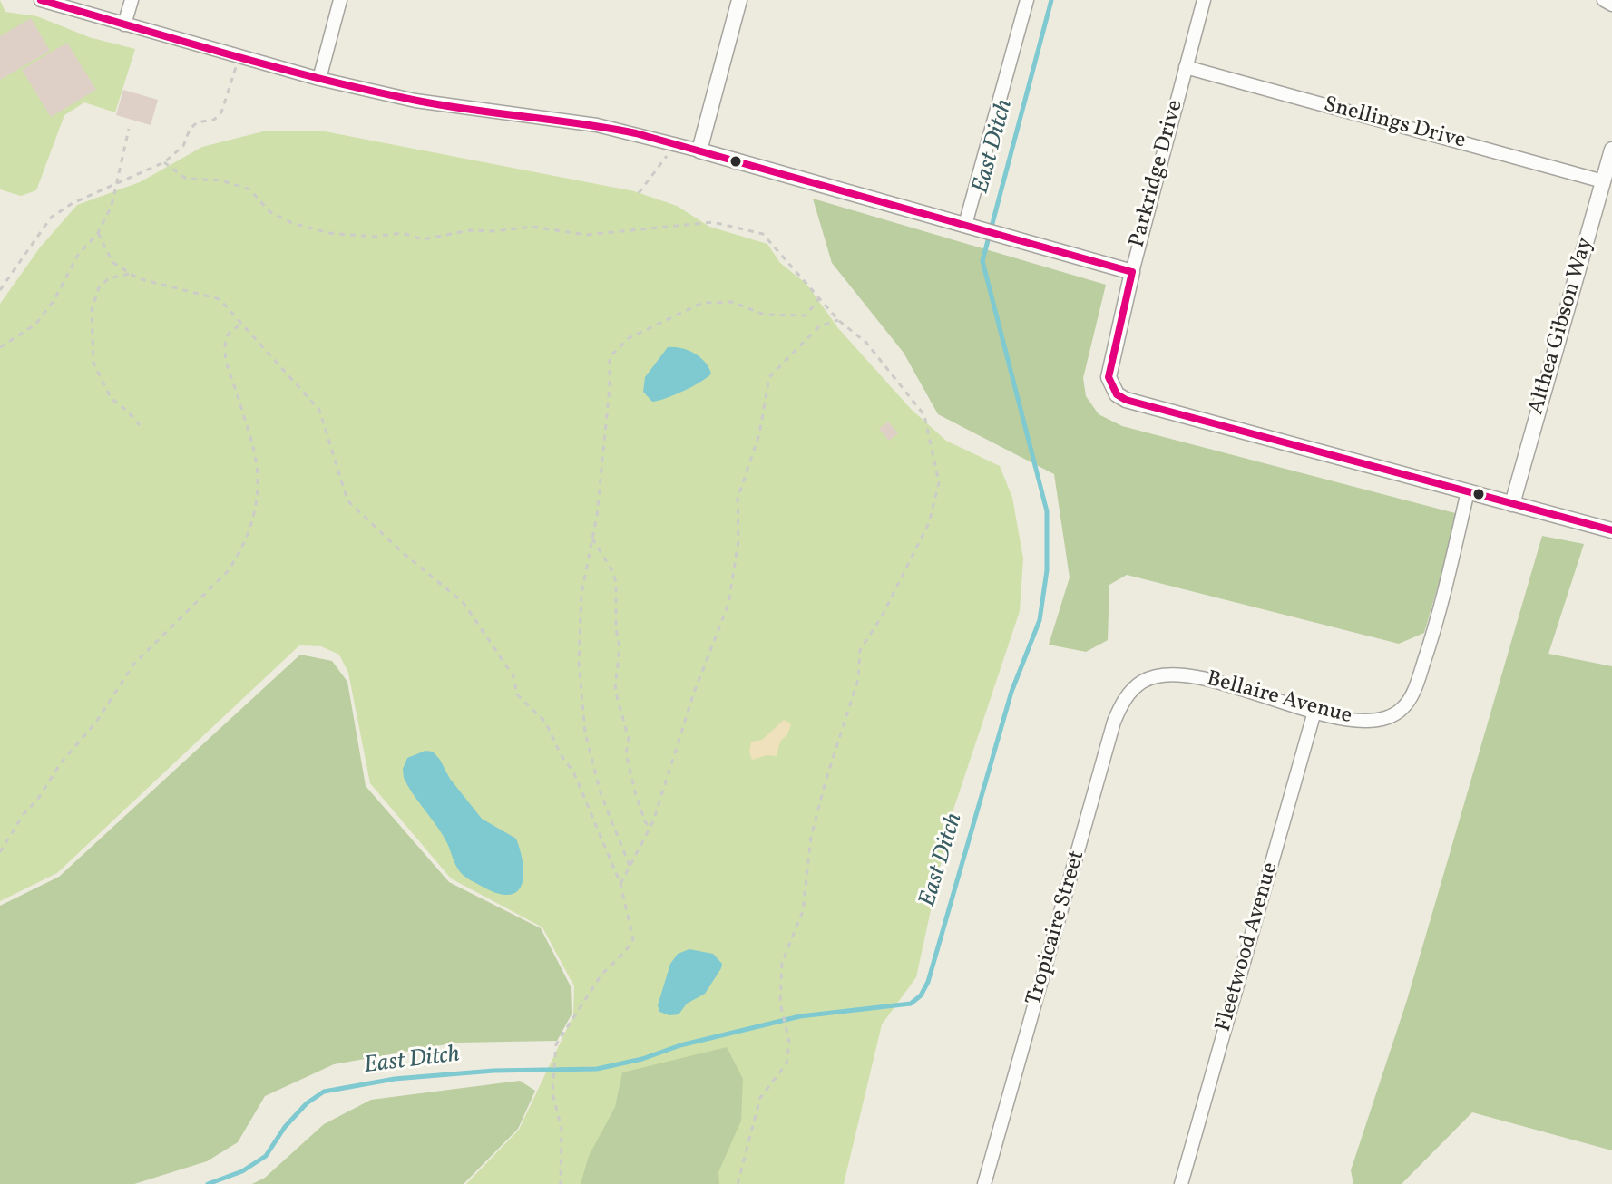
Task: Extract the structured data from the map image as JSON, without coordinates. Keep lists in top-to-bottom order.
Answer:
{
  "streets": {
    "street": [
      "Snellings Drive",
      "Parkridge Drive",
      "Althea Gibson Way",
      "Bellaire Avenue",
      "Tropicaire Street",
      "Fleetwood Avenue"
    ]
  },
  "crossings": [
    ["Snellings Drive", "Parkridge Drive"],
    ["Snellings Drive", "Althea Gibson Way"],
    ["Parkridge Drive", "Bellaire Avenue"],
    ["Bellaire Avenue", "Tropicaire Street"],
    ["Bellaire Avenue", "Fleetwood Avenue"]
  ],
  "water": ["East Ditch"]
}
